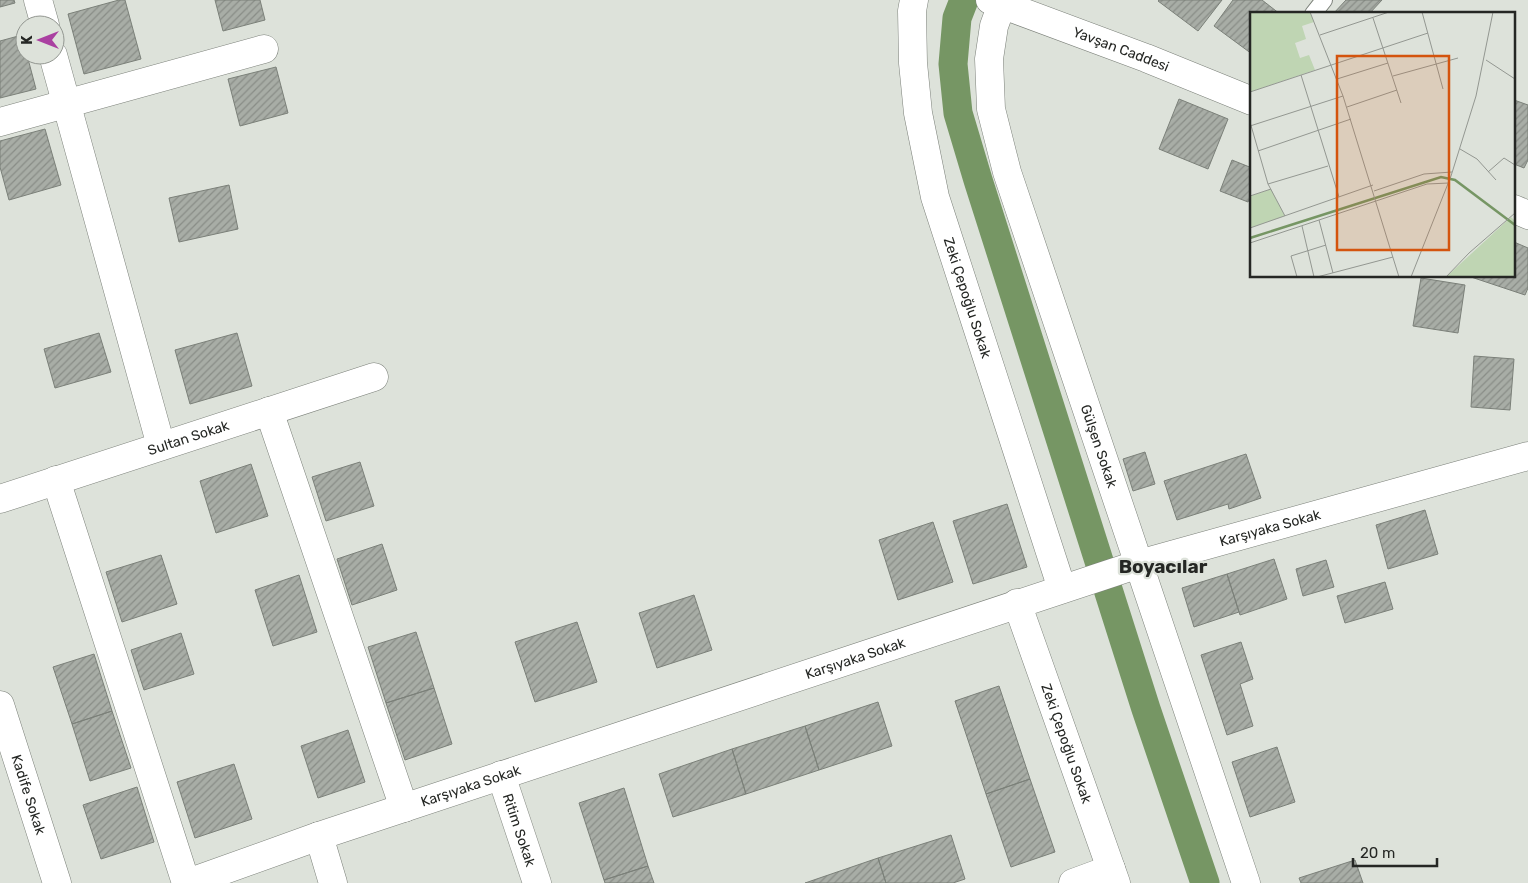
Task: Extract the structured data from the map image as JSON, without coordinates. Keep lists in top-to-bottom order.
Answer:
{
  "streets": {
    "street": [
      "Yavşan Caddesi",
      "Zeki Çepoğlu Sokak",
      "Sultan Sokak",
      "Gülşen Sokak",
      "Karşıyaka Sokak",
      "Kadife Sokak",
      "Ritim Sokak"
    ]
  },
  "crossings": [
    ["Yavşan Caddesi", "Gülşen Sokak"],
    ["Zeki Çepoğlu Sokak", "Karşıyaka Sokak"],
    ["Gülşen Sokak", "Karşıyaka Sokak"],
    ["Karşıyaka Sokak", "Ritim Sokak"]
  ],
  "districts": ["Boyacılar"],
  "scale_bar": "20 m",
  "north": "left"
}
